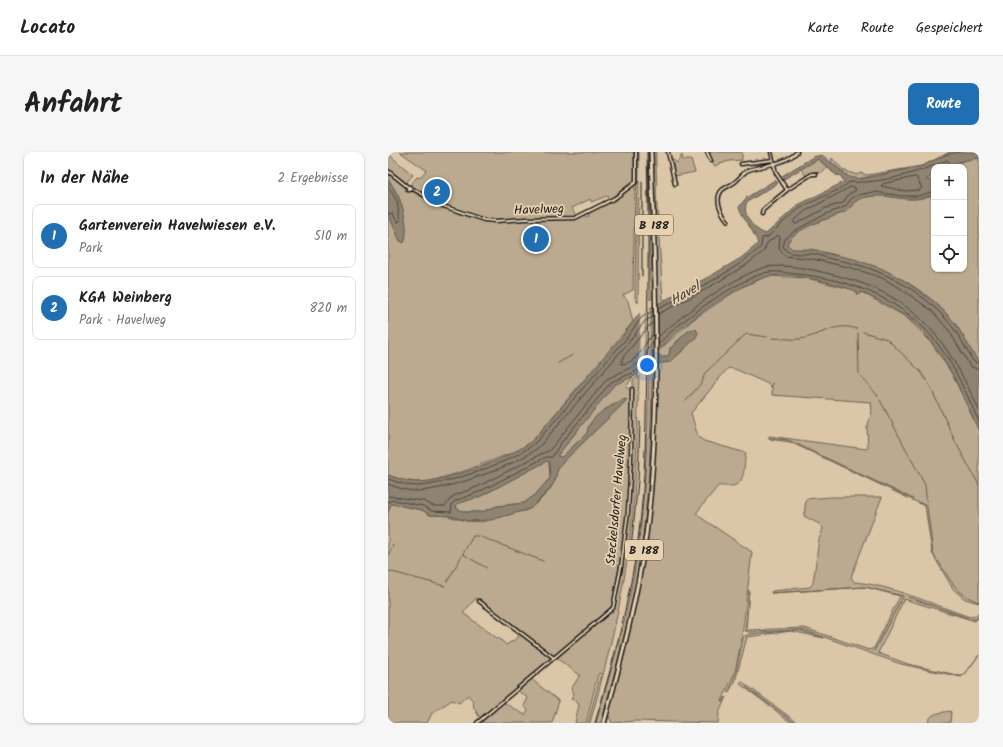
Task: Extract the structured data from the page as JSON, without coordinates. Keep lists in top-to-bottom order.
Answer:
{
  "streets": {
    "main road": ["B 188"],
    "street": ["Havelweg", "Steckelsdorfer Havelweg"]
  },
  "water": ["Havel"],
  "page": {
    "header": "Locato",
    "nav": ["Karte", "Route", "Gespeichert"],
    "title": "Anfahrt",
    "buttons": "Route",
    "heading": ["In der Nähe", "2 Ergebnisse"],
    "map_buttons": ["+", "−"],
    "pins": ["2", "1"],
    "list": [
      {
        "mark": "1",
        "name": "Gartenverein Havelwiesen e.V.",
        "note": "Park",
        "value": "510 m"
      },
      {
        "mark": "2",
        "name": "KGA Weinberg",
        "note": "Park · Havelweg",
        "value": "820 m"
      }
    ]
  }
}
